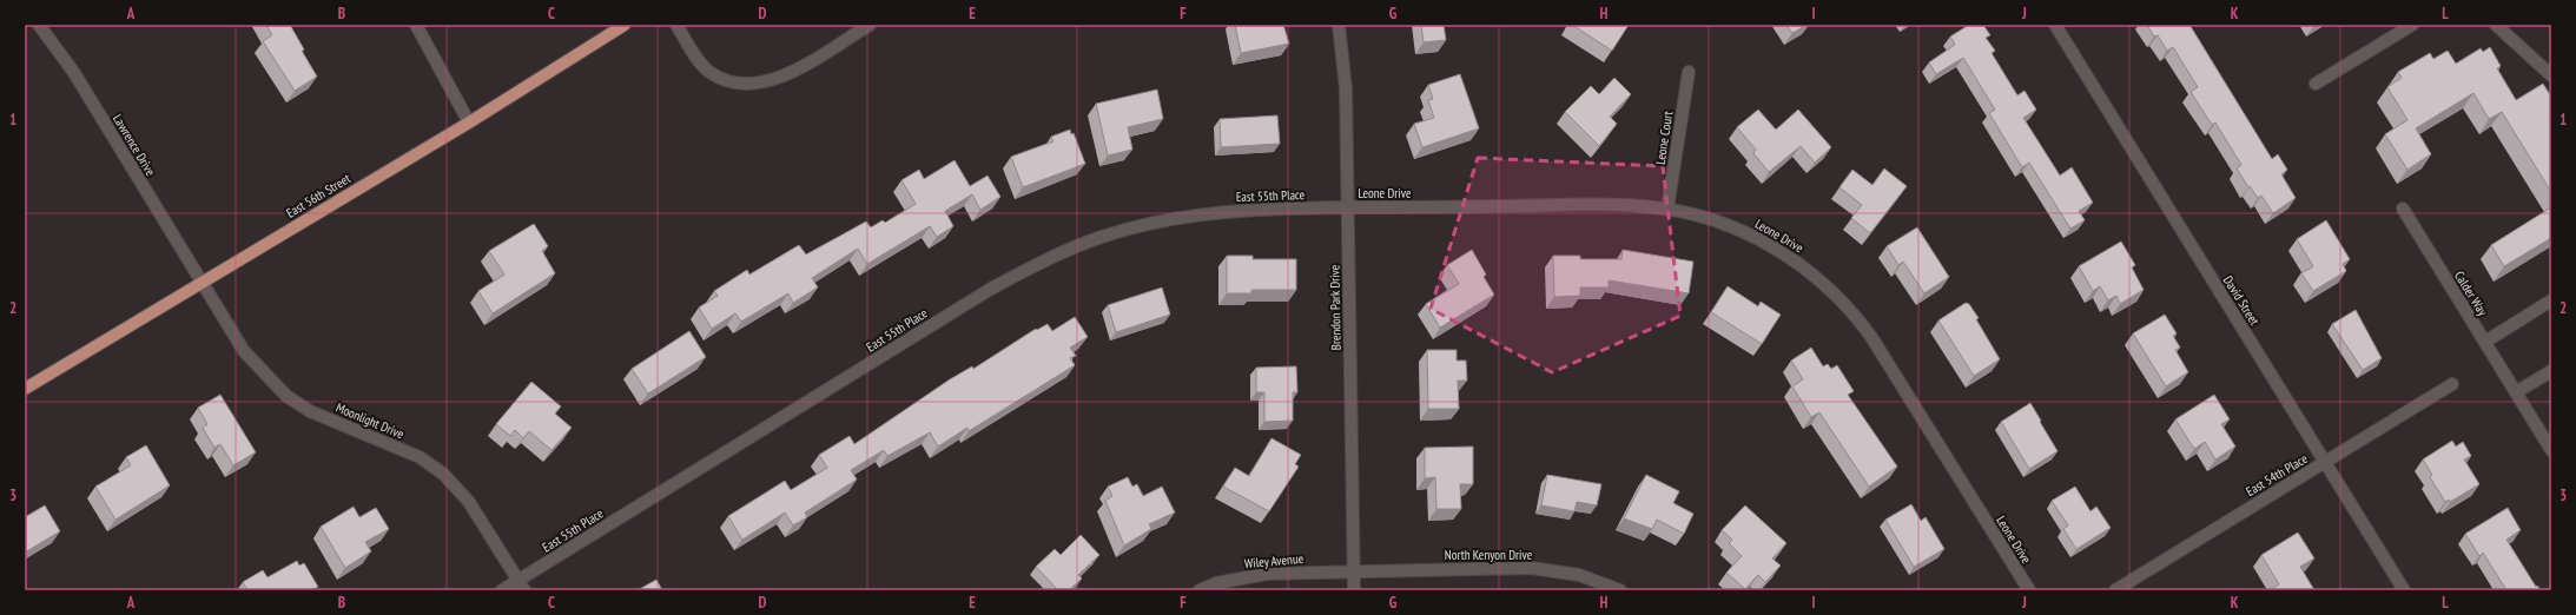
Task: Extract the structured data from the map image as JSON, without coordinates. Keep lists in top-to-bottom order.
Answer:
{
  "streets": {
    "main road": ["East 56th Street"],
    "street": [
      "Leone Court",
      "Lawrence Drive",
      "Leone Drive",
      "East 55th Place",
      "Calder Way",
      "David Street",
      "Brendon Park Drive",
      "Moonlight Drive",
      "East 54th Place",
      "North Kenyon Drive",
      "Wiley Avenue"
    ]
  },
  "crossings": [
    ["Leone Court", "Leone Drive"],
    ["Lawrence Drive", "East 56th Street"],
    ["Lawrence Drive", "Moonlight Drive"],
    ["Leone Drive", "East 55th Place"],
    ["Leone Drive", "Brendon Park Drive"],
    ["East 56th Street", "Moonlight Drive"],
    ["East 55th Place", "Brendon Park Drive"],
    ["East 55th Place", "Moonlight Drive"],
    ["David Street", "East 54th Place"],
    ["Brendon Park Drive", "North Kenyon Drive"],
    ["Brendon Park Drive", "Wiley Avenue"],
    ["North Kenyon Drive", "Wiley Avenue"]
  ],
  "grid": {
    "columns": [
      "A",
      "B",
      "C",
      "D",
      "E",
      "F",
      "G",
      "H",
      "I",
      "J",
      "K",
      "L"
    ],
    "rows": ["1", "2", "3"]
  }
}
